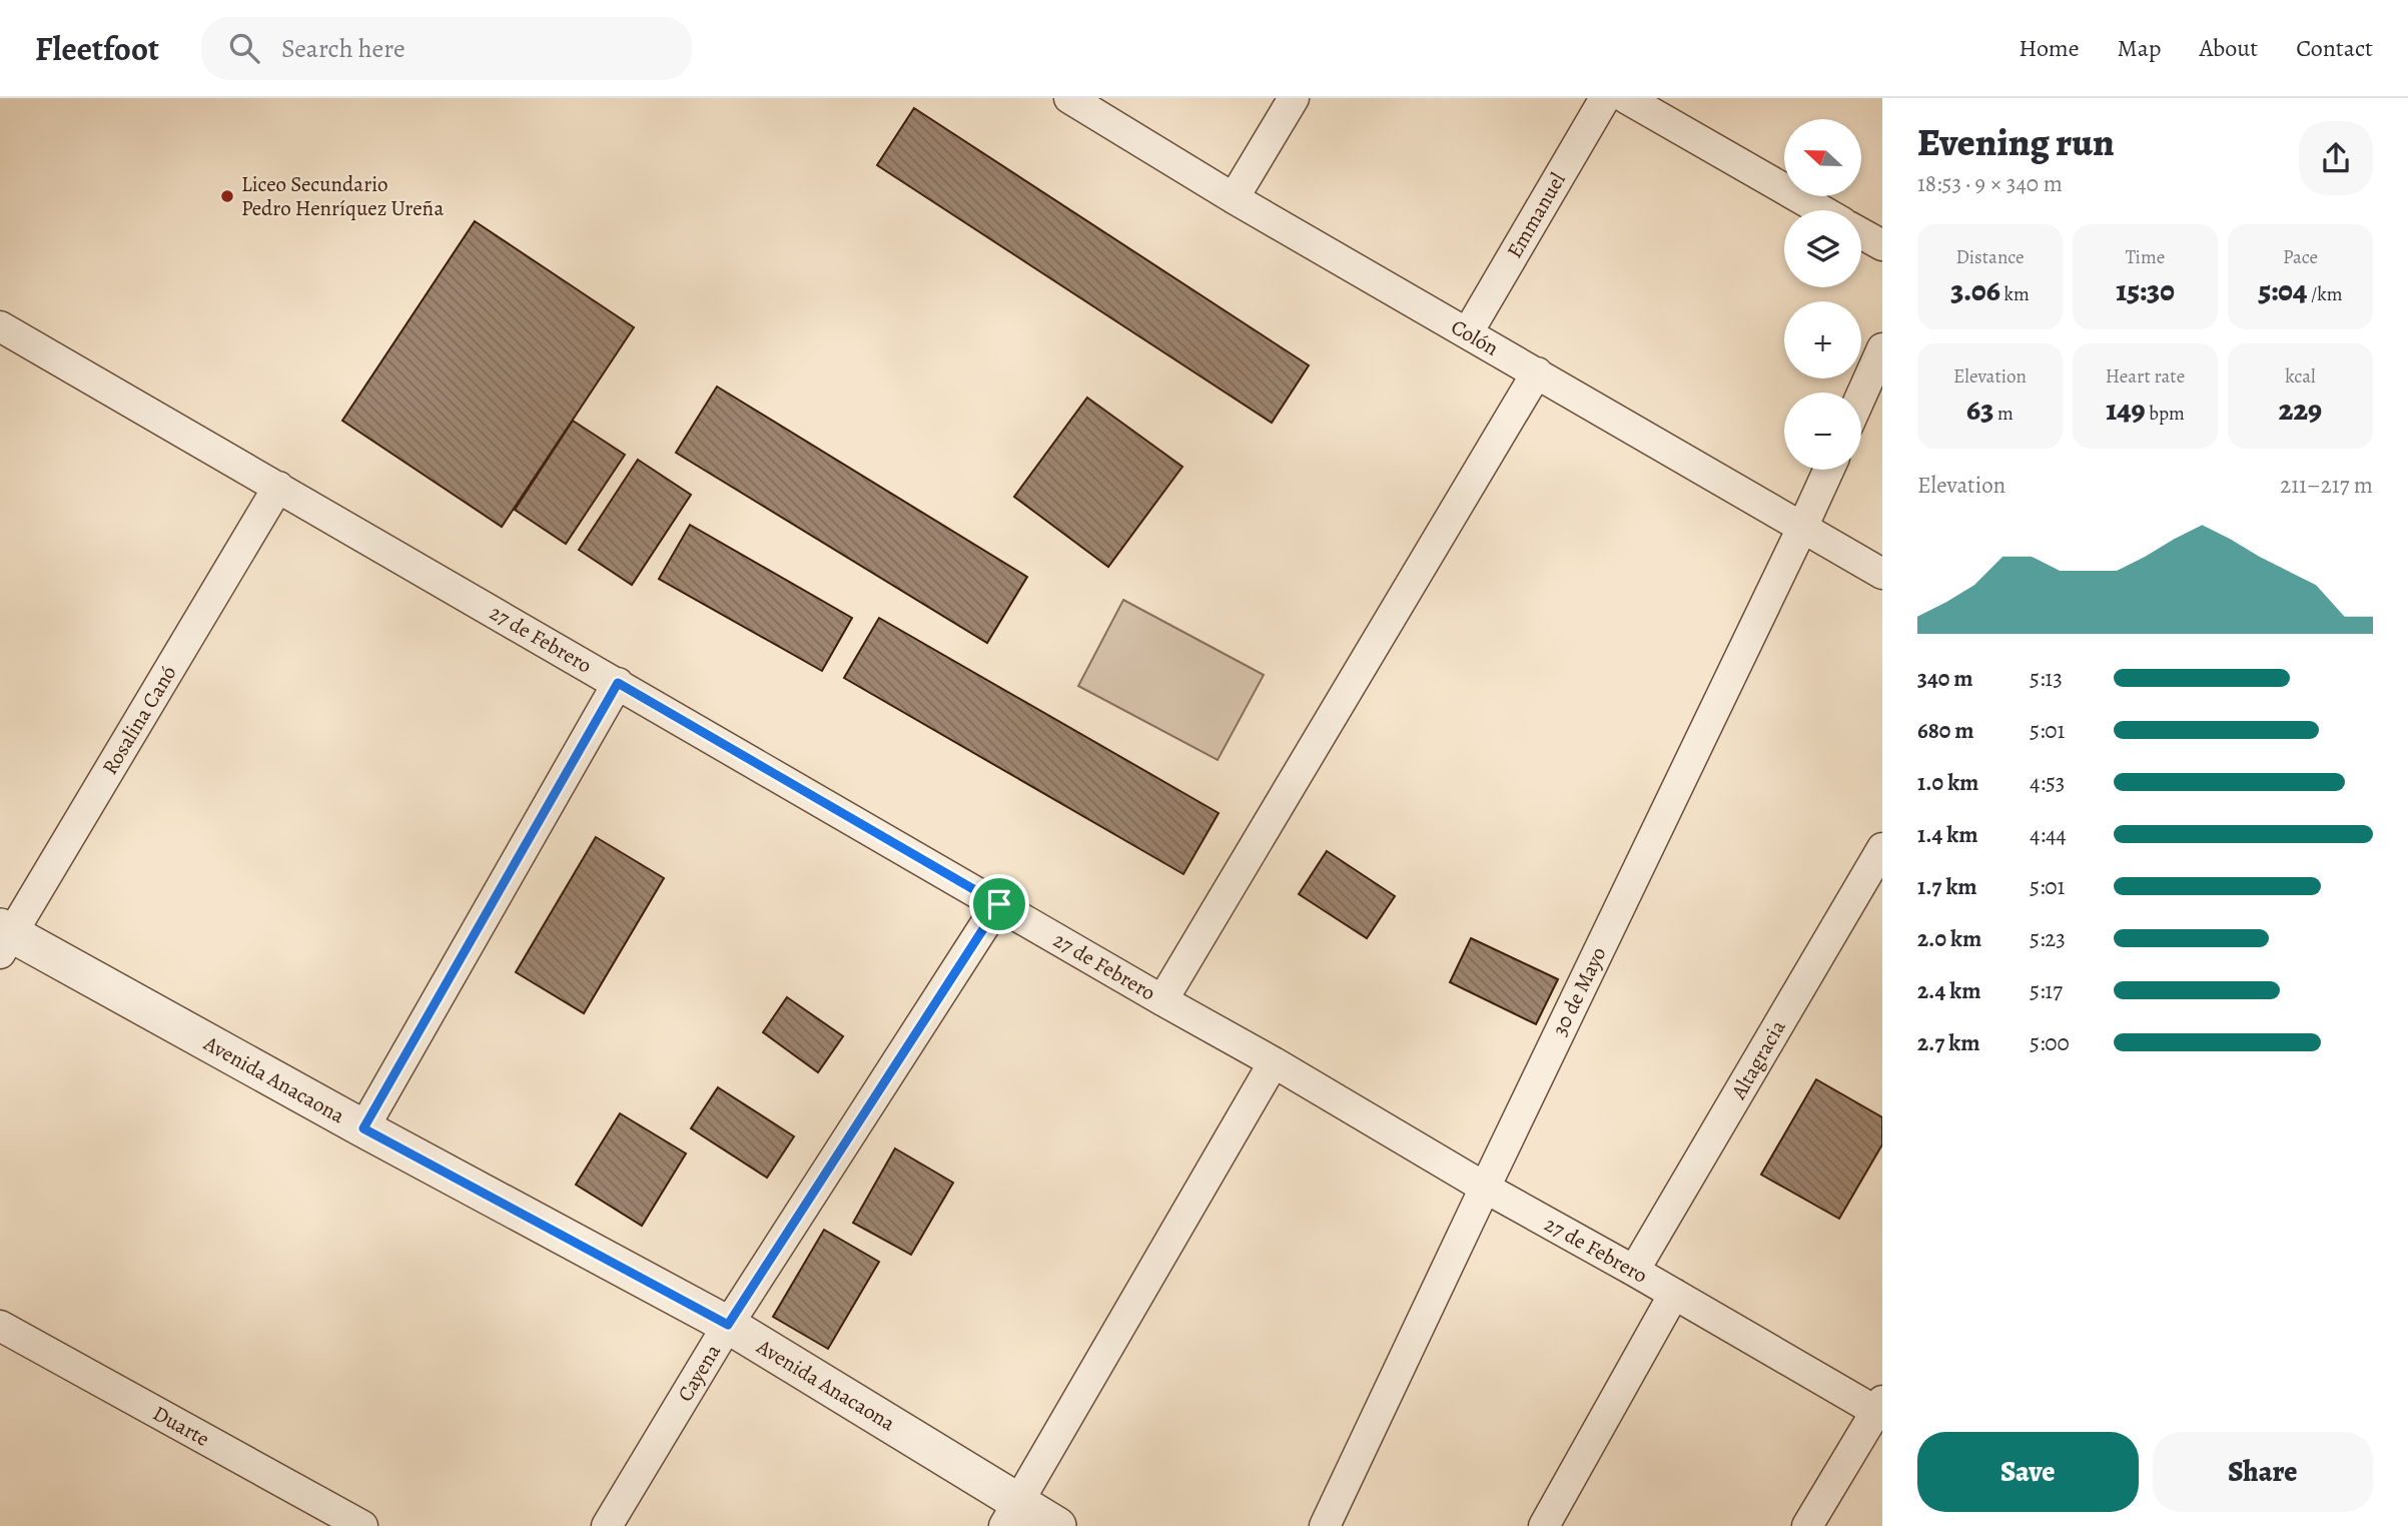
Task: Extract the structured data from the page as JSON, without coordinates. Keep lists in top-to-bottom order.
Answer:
{
  "streets": {
    "street": [
      "Emmanuel",
      "Colón",
      "27 de Febrero",
      "Rosalina Canó",
      "30 de Mayo",
      "Altagracia",
      "Avenida Anacaona",
      "Cayena",
      "Duarte"
    ]
  },
  "crossings": [
    ["Emmanuel", "Colón"],
    ["Colón", "30 de Mayo"],
    ["27 de Febrero", "Rosalina Canó"],
    ["27 de Febrero", "30 de Mayo"],
    ["27 de Febrero", "Altagracia"],
    ["27 de Febrero", "Cayena"],
    ["Rosalina Canó", "Avenida Anacaona"],
    ["Avenida Anacaona", "Cayena"]
  ],
  "places": ["Liceo Secundario Pedro Henríquez Ureña"],
  "north": "left",
  "page": {
    "header": "Fleetfoot",
    "search": "Search here",
    "nav": [
      "Home",
      "Map",
      "About",
      "Contact"
    ],
    "heading": ["Evening run", "18:53 · 9 × 340 m"],
    "map_buttons": ["+", "−"],
    "stats": [
      ["Distance", "3.06 km"],
      ["Time", "15:30"],
      ["Pace", "5:04 /km"],
      ["Elevation", "63 m"],
      ["Heart rate", "149 bpm"],
      ["kcal", "229"]
    ],
    "chart": ["Elevation", "211–217 m"],
    "list": [
      {
        "name": "340 m",
        "note": "5:13"
      },
      {
        "name": "680 m",
        "note": "5:01"
      },
      {
        "name": "1.0 km",
        "note": "4:53"
      },
      {
        "name": "1.4 km",
        "note": "4:44"
      },
      {
        "name": "1.7 km",
        "note": "5:01"
      },
      {
        "name": "2.0 km",
        "note": "5:23"
      },
      {
        "name": "2.4 km",
        "note": "5:17"
      },
      {
        "name": "2.7 km",
        "note": "5:00"
      }
    ],
    "buttons": ["Save", "Share"]
  }
}
